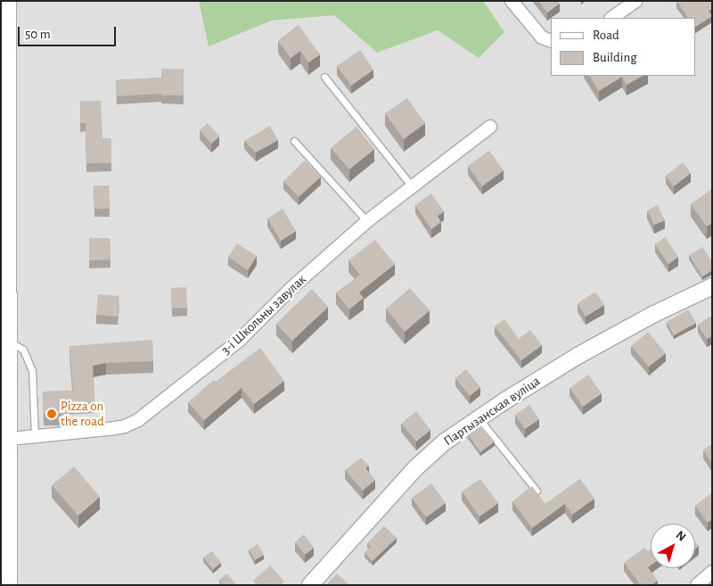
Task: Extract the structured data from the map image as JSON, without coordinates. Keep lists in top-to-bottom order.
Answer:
{
  "streets": {
    "street": ["3-і Школьны завулак", "Партызанская вуліца"]
  },
  "places": ["Pizza on the road"],
  "legend": ["Road", "Building"],
  "scale_bar": "50 m",
  "north": "top right"
}
